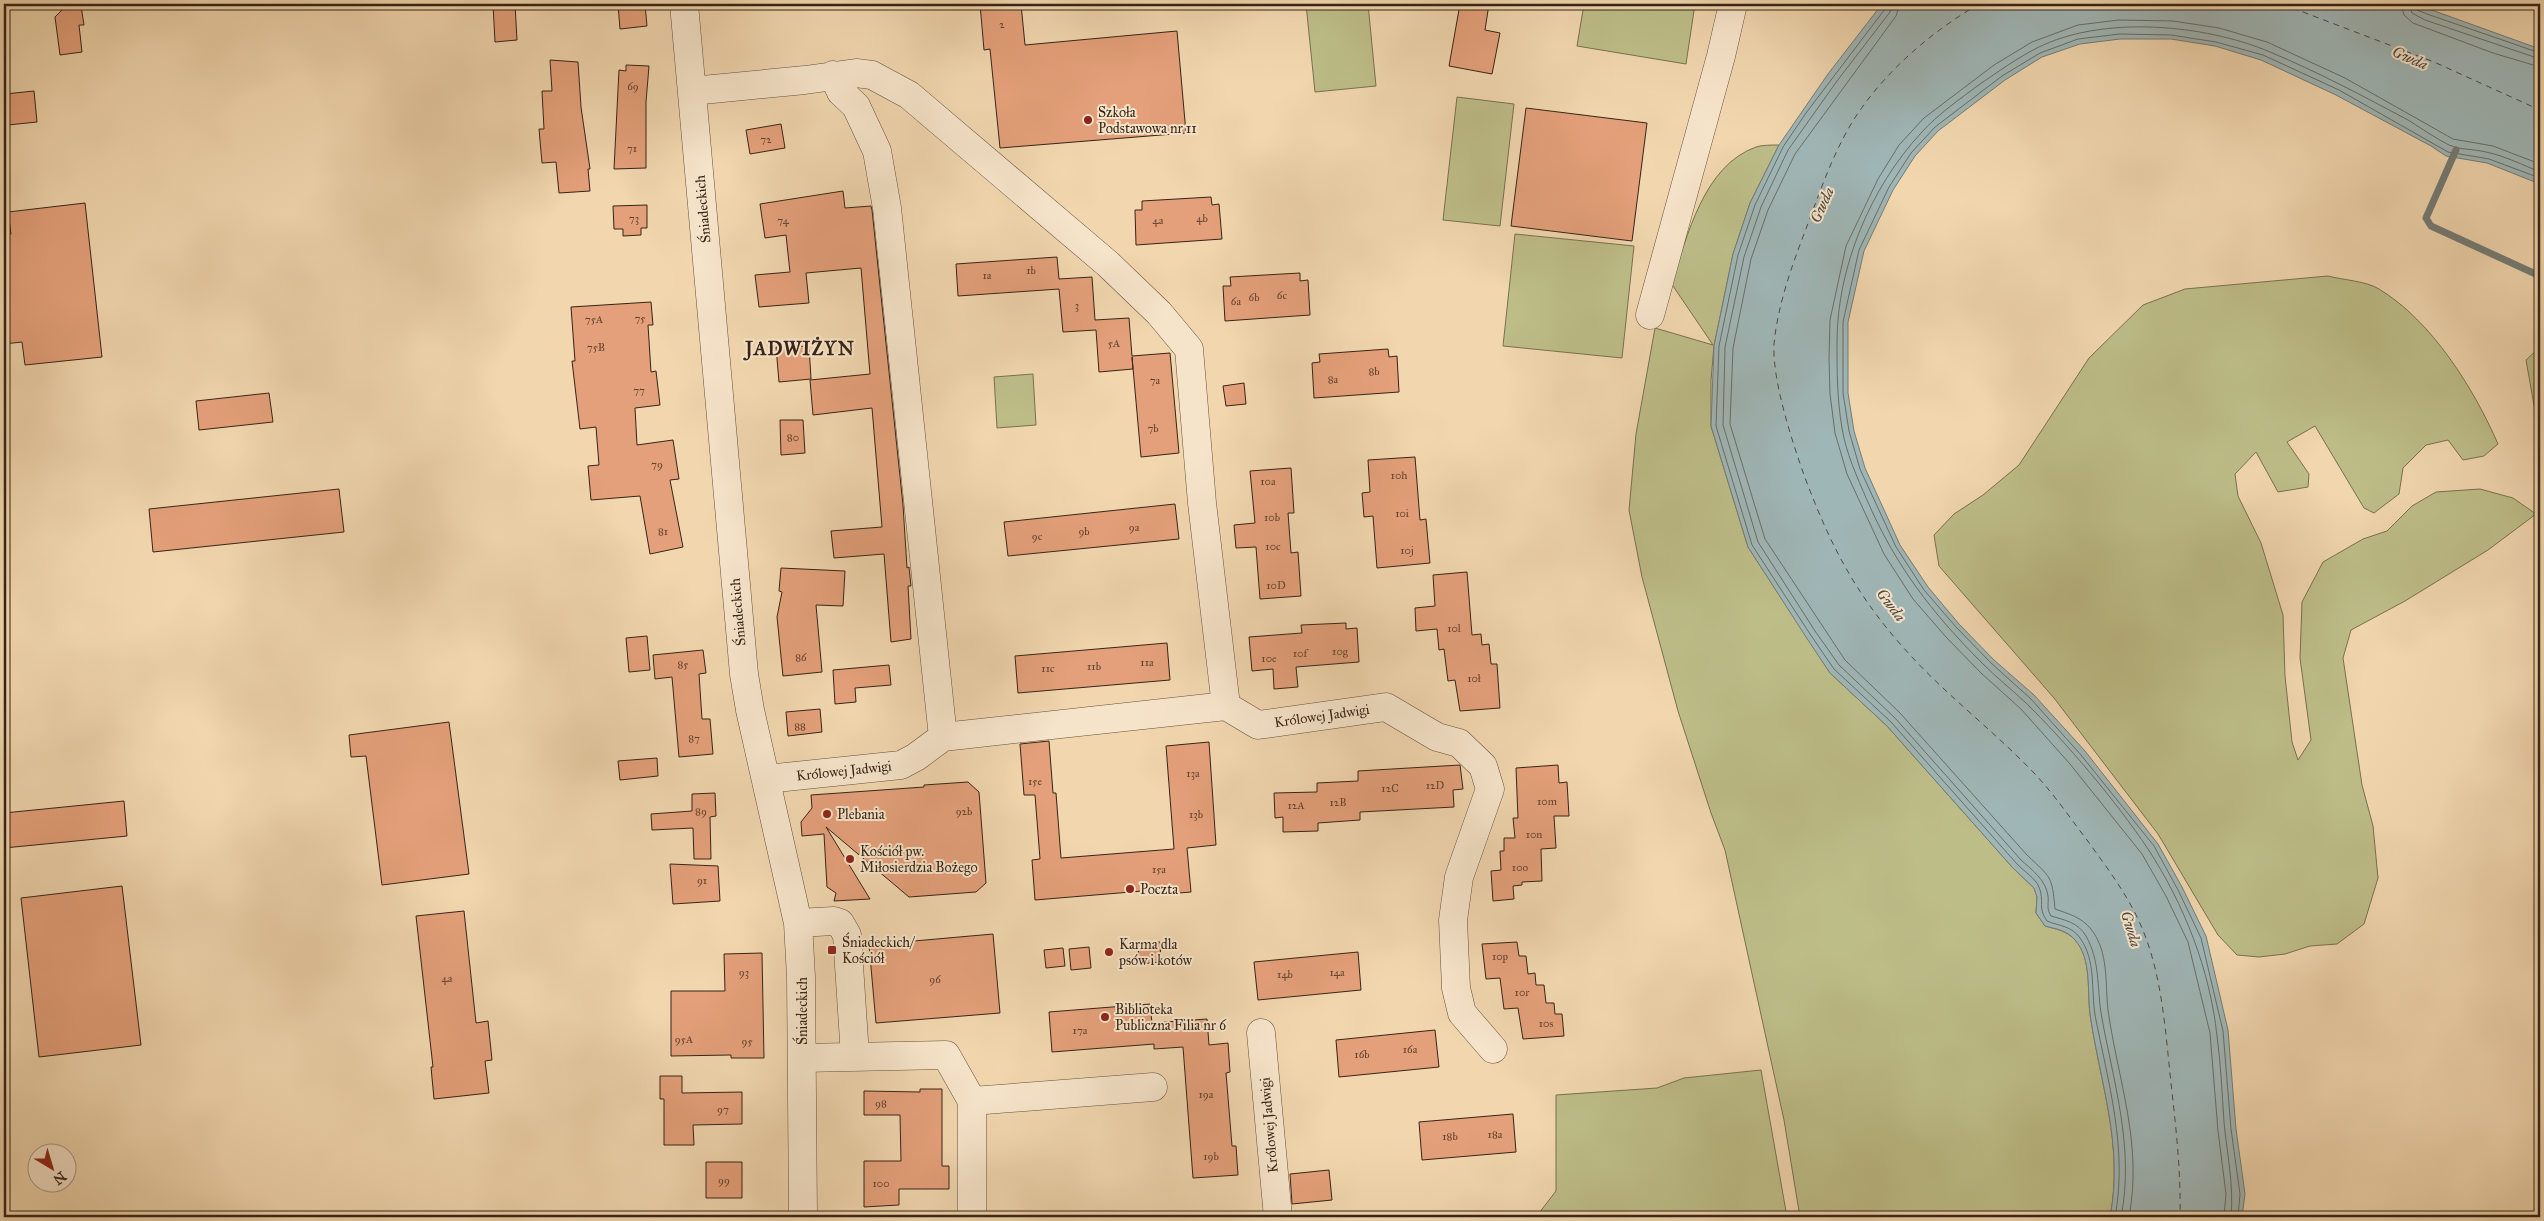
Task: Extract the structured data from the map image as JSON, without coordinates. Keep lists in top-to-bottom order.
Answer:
{
  "streets": {
    "street": ["Śniadeckich", "Królowej Jadwigi"]
  },
  "crossings": [
    ["Śniadeckich", "Królowej Jadwigi"]
  ],
  "districts": ["JADWIŻYN"],
  "water": ["Gwda"],
  "places": {
    "other": [
      "Szkoła Podstawowa nr 11",
      "Plebania",
      "Kościół pw. Miłosierdzia Bożego",
      "Poczta",
      "Karma dla psów i kotów",
      "Biblioteka Publiczna Filia nr 6"
    ],
    "transit": ["Śniadeckich/ Kościół"]
  },
  "house_numbers": [
    "2",
    "69",
    "72",
    "71",
    "73",
    "4b",
    "74",
    "4a",
    "1b",
    "1a",
    "6c",
    "6b",
    "6a",
    "3",
    "75",
    "75A",
    "5A",
    "75B",
    "8b",
    "8a",
    "7a",
    "77",
    "7b",
    "80",
    "79",
    "10h",
    "10a",
    "10i",
    "10b",
    "9a",
    "81",
    "9b",
    "9c",
    "10c",
    "10j",
    "10D",
    "10l",
    "10g",
    "10f",
    "86",
    "10e",
    "11a",
    "85",
    "11b",
    "11c",
    "10ł",
    "88",
    "87",
    "13a",
    "15e",
    "12D",
    "12C",
    "10m",
    "12B",
    "12A",
    "89",
    "92b",
    "13b",
    "10n",
    "10o",
    "15a",
    "91",
    "10p",
    "93",
    "14a",
    "14b",
    "4a",
    "96",
    "10r",
    "10s",
    "17a",
    "95A",
    "95",
    "16a",
    "16b",
    "19a",
    "98",
    "97",
    "18a",
    "18b",
    "19b",
    "99",
    "100"
  ],
  "north": "bottom right"
}
